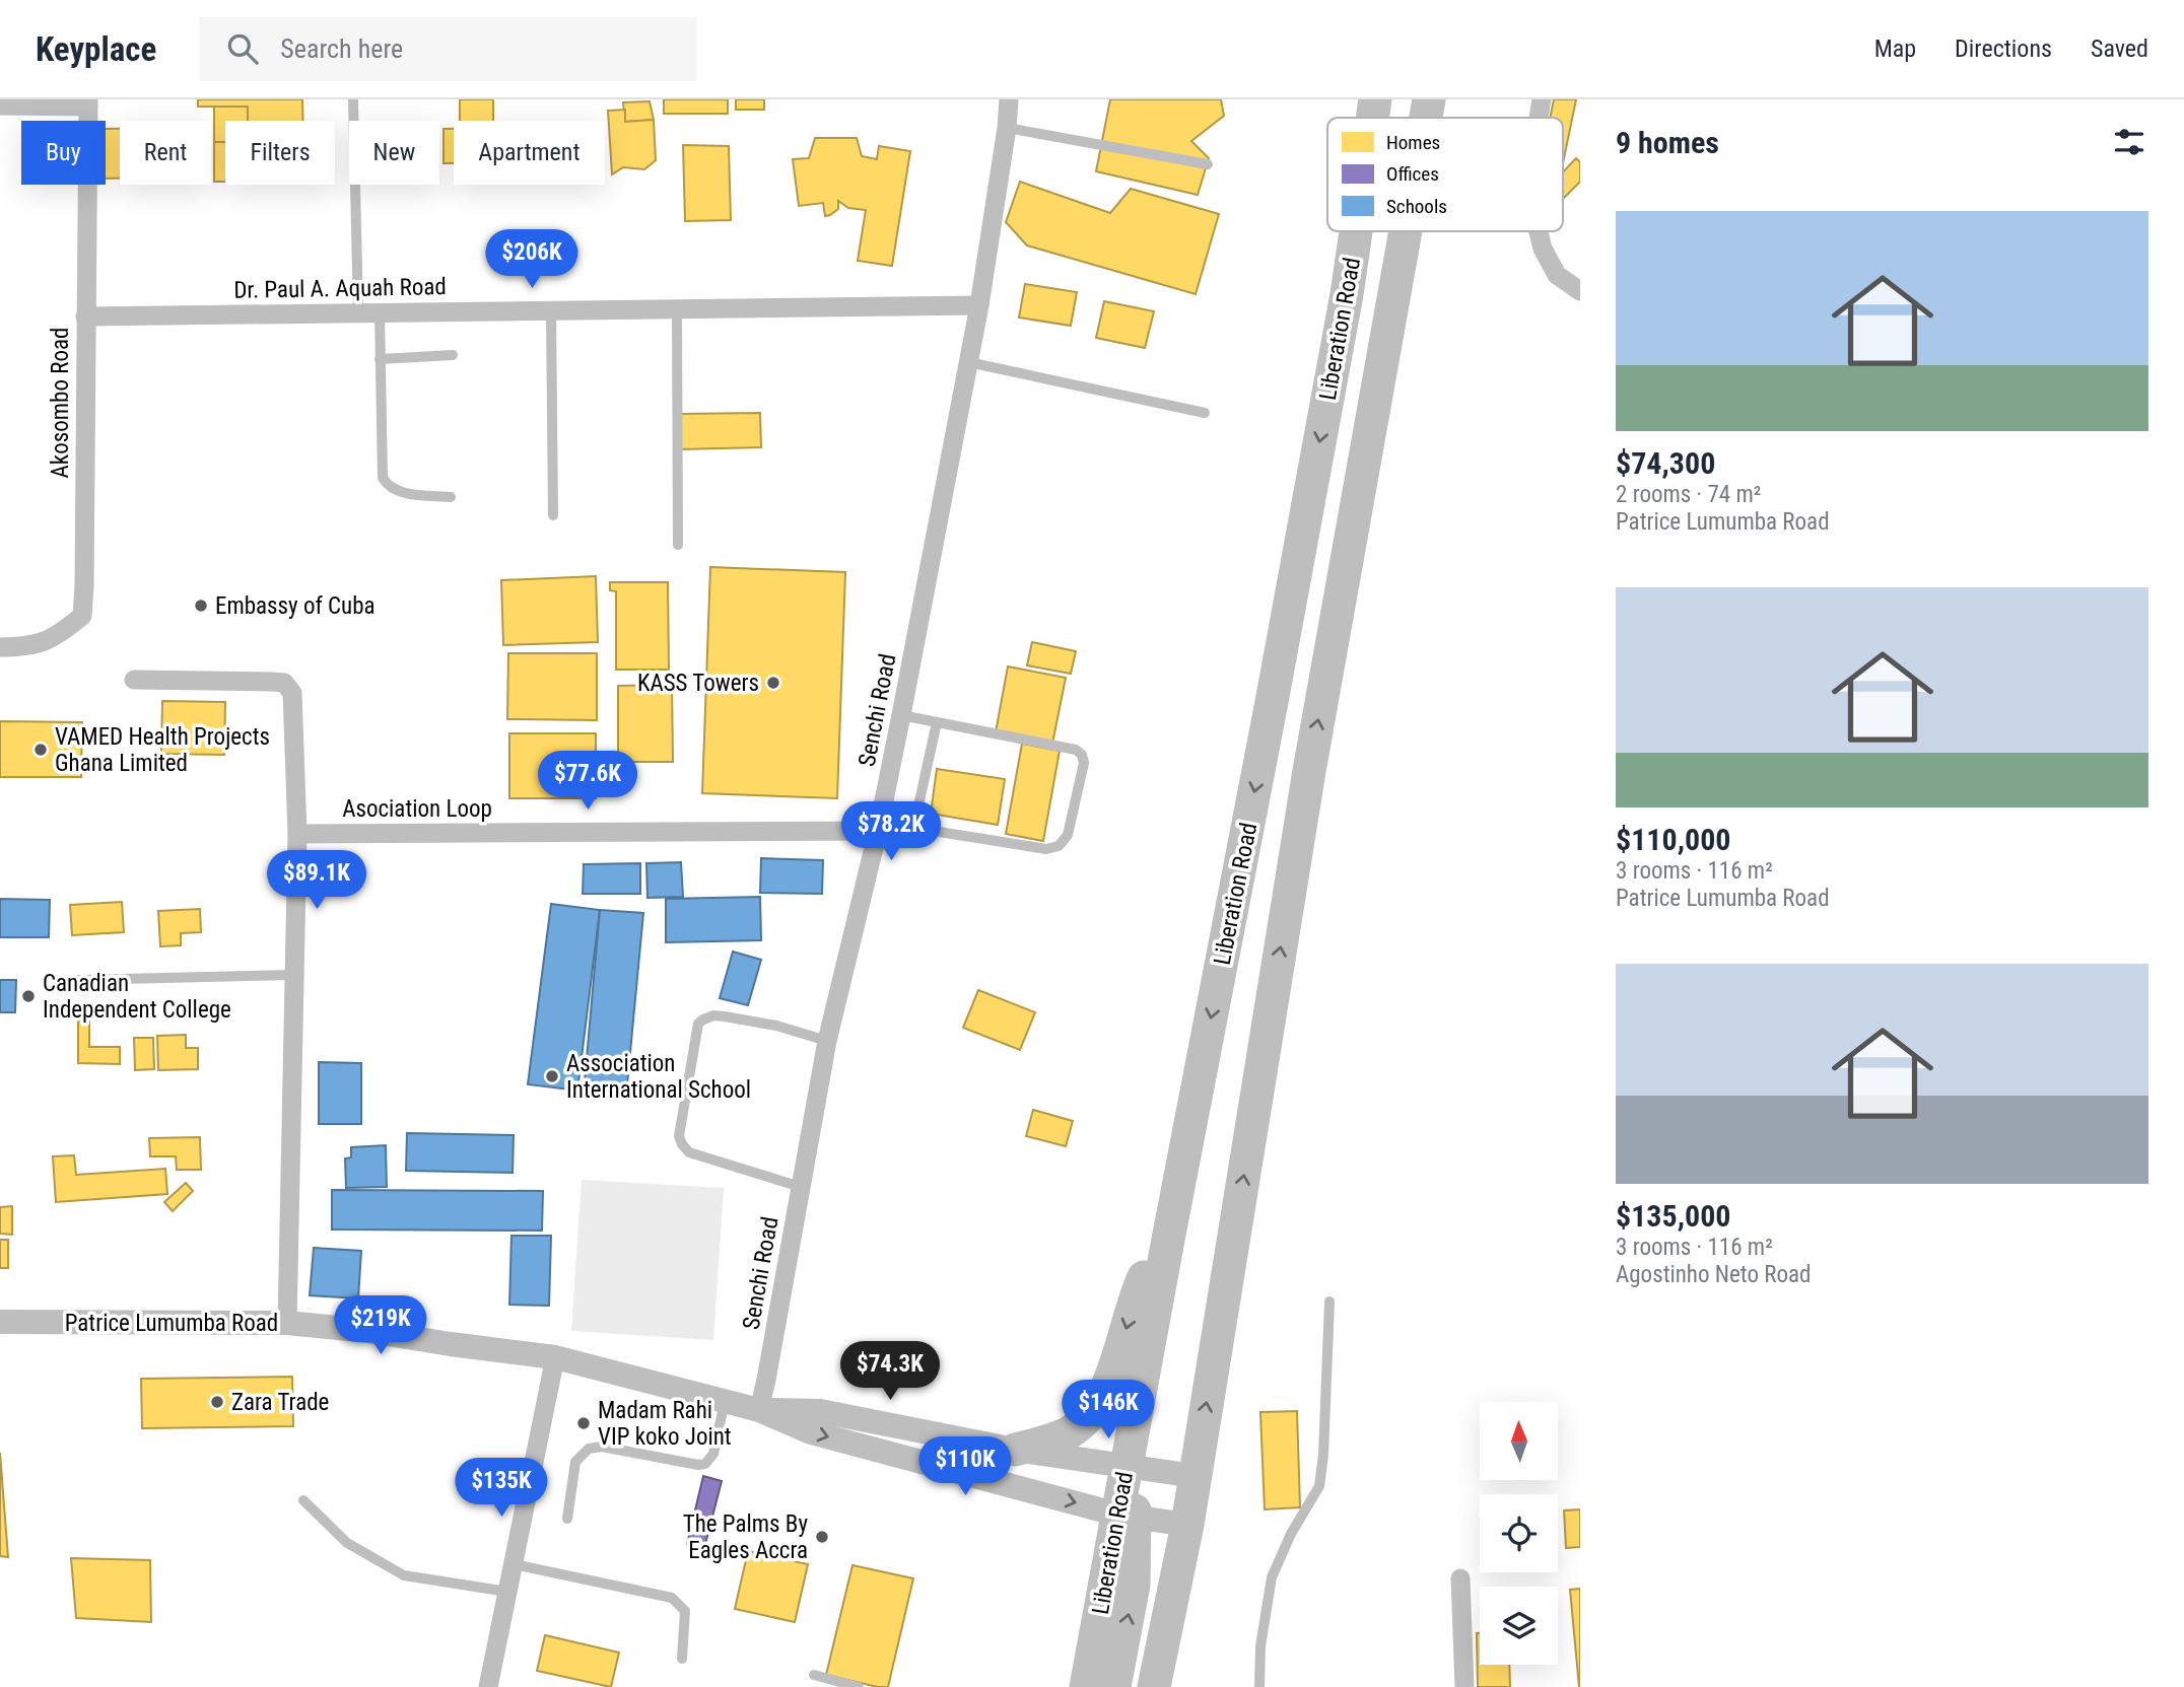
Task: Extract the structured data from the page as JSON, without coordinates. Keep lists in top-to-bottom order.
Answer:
{
  "streets": {
    "highway": ["Liberation Road"],
    "street": [
      "Dr. Paul A. Aquah Road",
      "Akosombo Road",
      "Senchi Road",
      "Asociation Loop",
      "Patrice Lumumba Road"
    ]
  },
  "crossings": [
    ["Dr. Paul A. Aquah Road", "Akosombo Road"],
    ["Dr. Paul A. Aquah Road", "Senchi Road"],
    ["Liberation Road", "Patrice Lumumba Road"],
    ["Senchi Road", "Asociation Loop"],
    ["Senchi Road", "Patrice Lumumba Road"]
  ],
  "places": [
    "Embassy of Cuba",
    "KASS Towers",
    "VAMED Health Projects Ghana Limited",
    "Canadian Independent College",
    "Association International School",
    "Zara Trade",
    "Madam Rahi VIP koko Joint",
    "The Palms By Eagles Accra"
  ],
  "legend": ["Homes", "Offices", "Schools"],
  "north": "top",
  "page": {
    "header": "Keyplace",
    "search": "Search here",
    "nav": ["Map", "Directions", "Saved"],
    "heading": "9 homes",
    "chip": [
      "Buy",
      "Rent",
      "Filters",
      "New",
      "Apartment"
    ],
    "list": [
      {
        "name": "$74,300",
        "note": "2 rooms · 74 m² · Patrice Lumumba Road"
      },
      {
        "name": "$110,000",
        "note": "3 rooms · 116 m² · Patrice Lumumba Road"
      },
      {
        "name": "$135,000",
        "note": "3 rooms · 116 m² · Agostinho Neto Road"
      }
    ],
    "price": [
      "$206K",
      "$77.6K",
      "$78.2K",
      "$89.1K",
      "$219K",
      "$74.3K",
      "$146K",
      "$110K",
      "$135K"
    ]
  }
}
